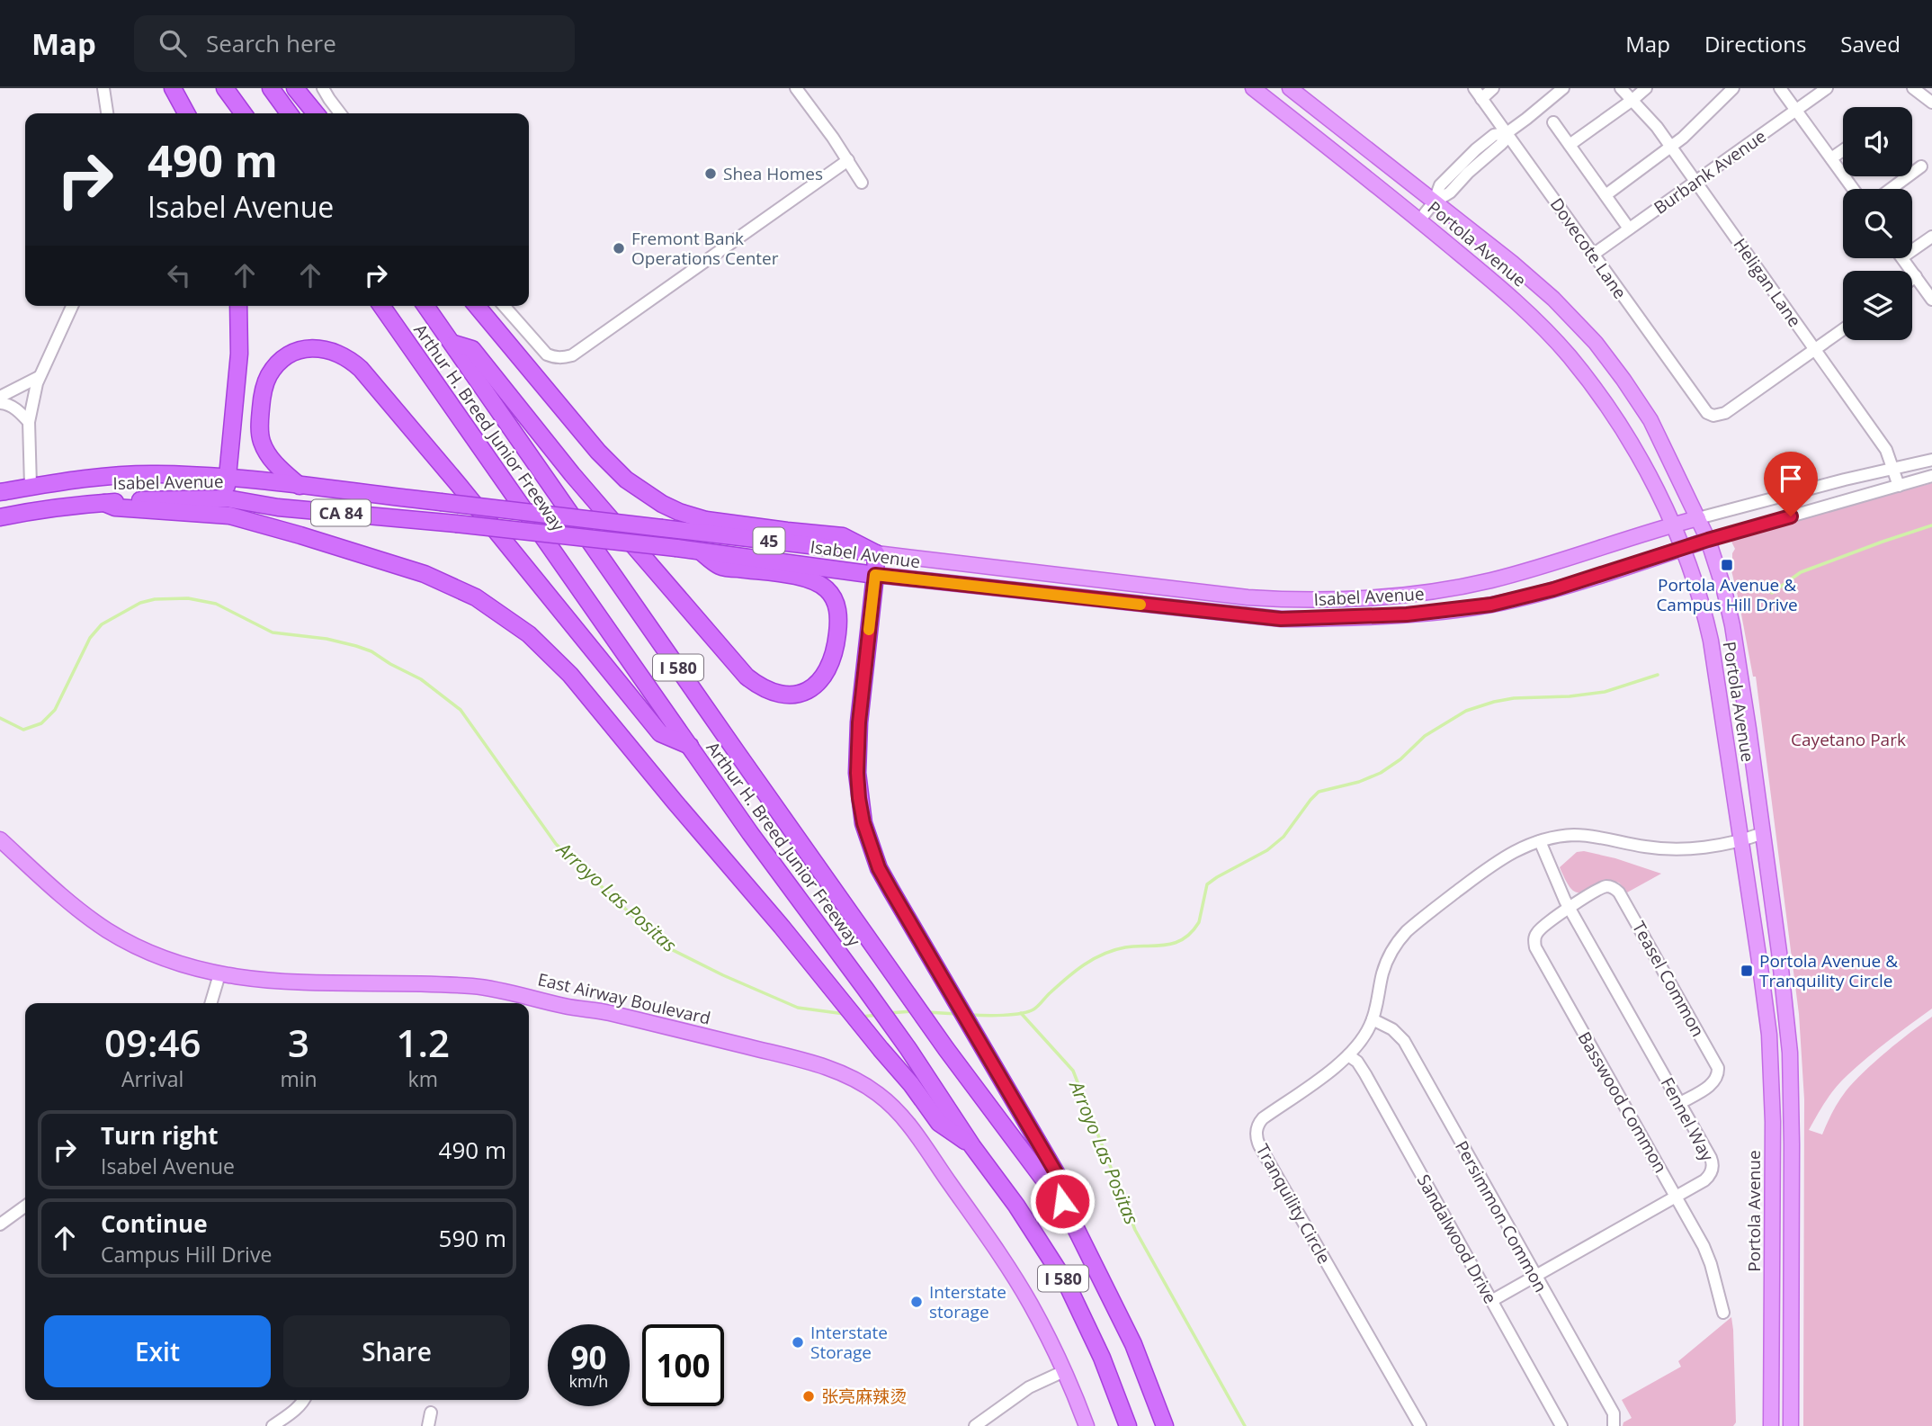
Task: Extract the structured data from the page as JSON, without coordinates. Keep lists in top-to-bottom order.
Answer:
{
  "streets": {
    "highway": [
      "Arthur H. Breed Junior Freeway",
      "Isabel Avenue",
      "CA 84",
      "45",
      "I 580"
    ],
    "main road": ["Portola Avenue", "East Airway Boulevard"],
    "street": [
      "Burbank Avenue",
      "Dovecote Lane",
      "Heligan Lane",
      "Teasel Common",
      "Basswood Common",
      "Fennel Way",
      "Tranquility Circle",
      "Persimmon Common",
      "Sandalwood Drive"
    ]
  },
  "crossings": [
    ["Burbank Avenue", "Dovecote Lane"],
    ["Burbank Avenue", "Heligan Lane"],
    ["Portola Avenue", "Isabel Avenue"],
    ["Portola Avenue", "Tranquility Circle"],
    ["Dovecote Lane", "Heligan Lane"],
    ["Teasel Common", "Basswood Common"],
    ["Teasel Common", "Fennel Way"],
    ["Basswood Common", "Fennel Way"],
    ["Fennel Way", "Tranquility Circle"],
    ["Fennel Way", "Persimmon Common"],
    ["Fennel Way", "Sandalwood Drive"],
    ["Tranquility Circle", "Persimmon Common"],
    ["Tranquility Circle", "Sandalwood Drive"]
  ],
  "water": ["Arroyo Las Positas"],
  "parks": ["Cayetano Park"],
  "places": {
    "other": [
      "Shea Homes",
      "Fremont Bank Operations Center",
      "Interstate storage",
      "Interstate Storage",
      "张亮麻辣烫"
    ],
    "transit": ["Portola Avenue & Campus Hill Drive", "Portola Avenue & Tranquility Circle"]
  },
  "page": {
    "header": "Map",
    "search": "Search here",
    "nav": ["Map", "Directions", "Saved"],
    "turn": ["490 m", "Isabel Avenue"],
    "eta": [
      "09:46",
      "Arrival",
      "3",
      "min",
      "1.2",
      "km"
    ],
    "list": [
      {
        "name": "Turn right",
        "note": "Isabel Avenue",
        "value": "490 m"
      },
      {
        "name": "Continue",
        "note": "Campus Hill Drive",
        "value": "590 m"
      }
    ],
    "buttons": ["Exit", "Share"],
    "speed": "90 km/h",
    "limit": "100"
  }
}
